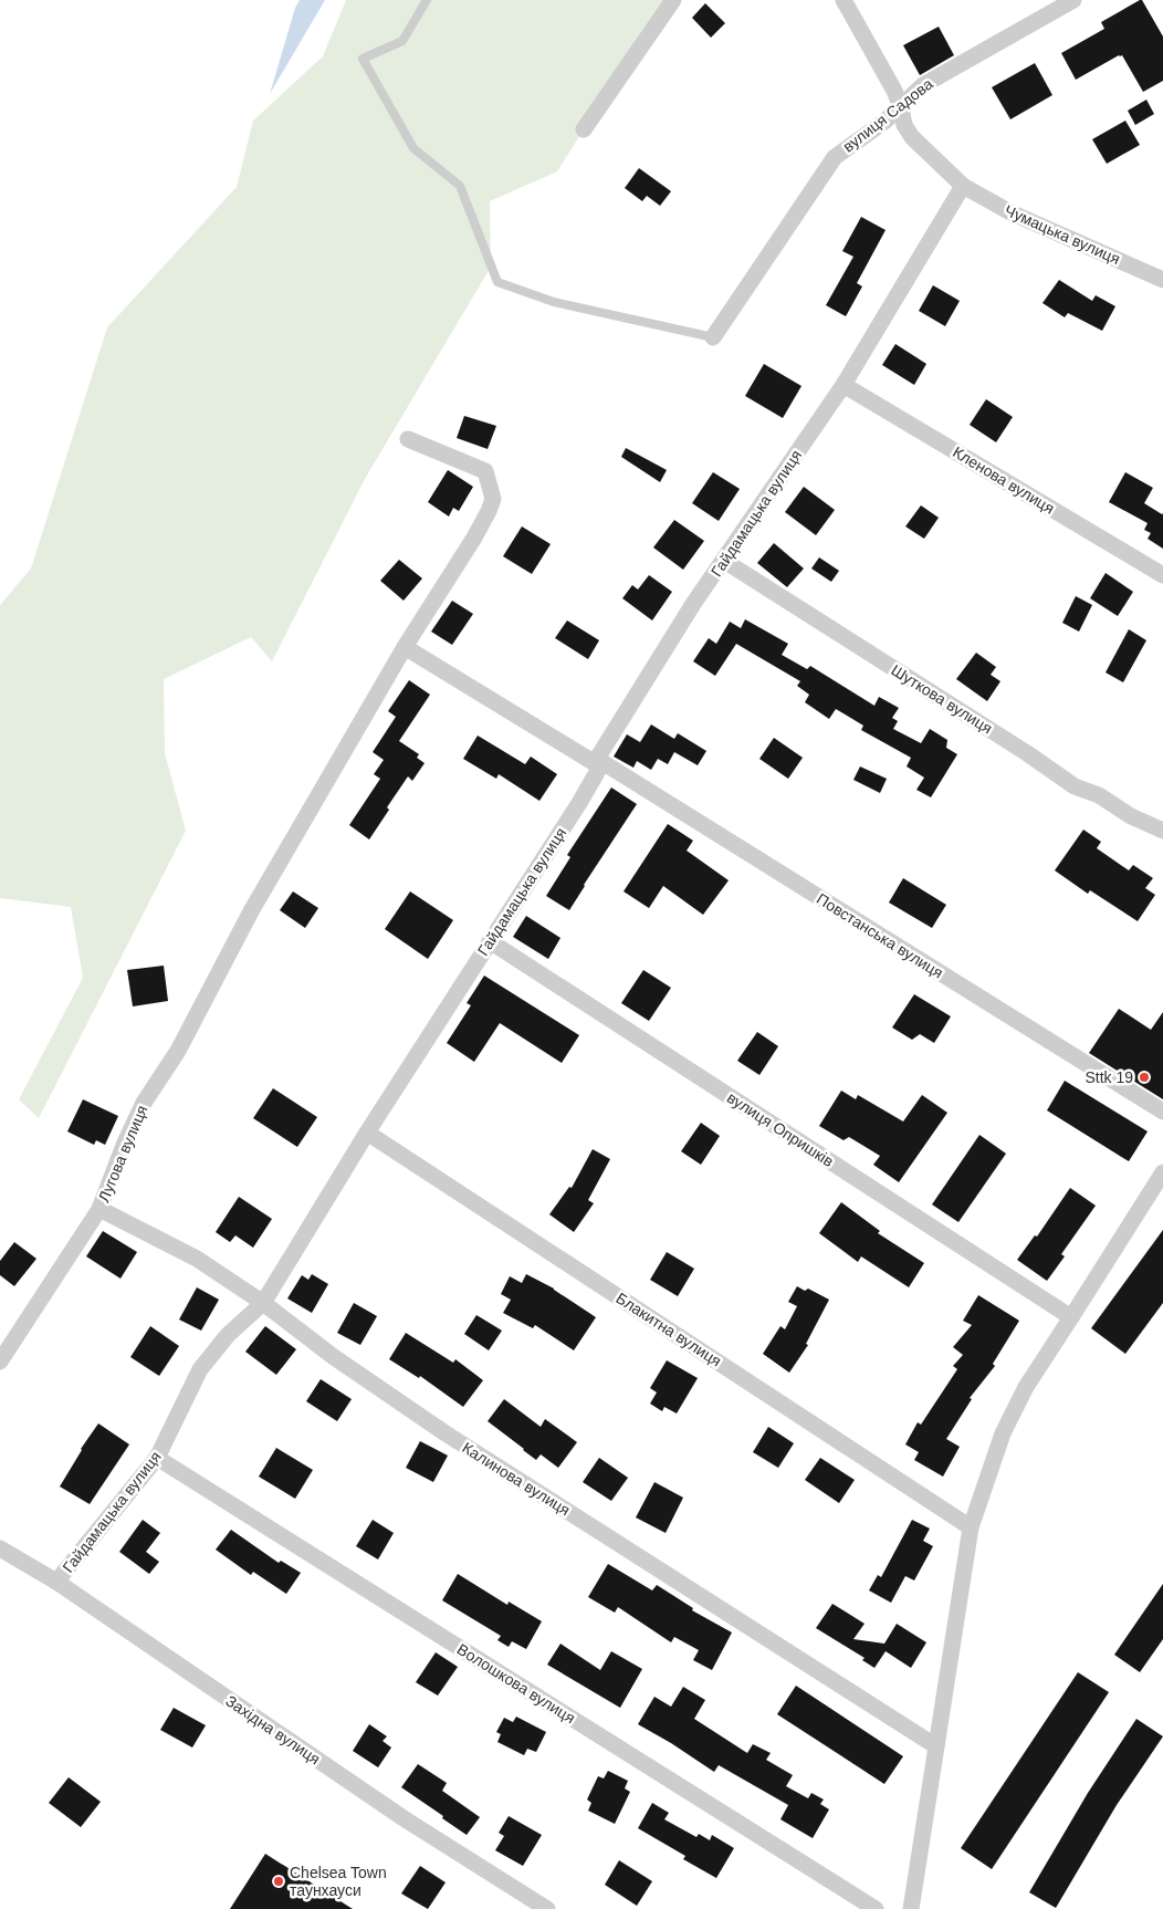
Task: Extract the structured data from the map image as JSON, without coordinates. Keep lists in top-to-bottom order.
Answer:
{
  "streets": {
    "street": [
      "вулиця Садова",
      "Чумацька вулиця",
      "Кленова вулиця",
      "Гайдамацька вулиця",
      "Шуткова вулиця",
      "Повстанська вулиця",
      "вулиця Опришків",
      "Лугова вулиця",
      "Блакитна вулиця",
      "Калинова вулиця",
      "Волошкова вулиця",
      "Західна вулиця"
    ]
  },
  "crossings": [
    ["вулиця Садова", "Чумацька вулиця"],
    ["Чумацька вулиця", "Гайдамацька вулиця"],
    ["Кленова вулиця", "Гайдамацька вулиця"],
    ["Гайдамацька вулиця", "Шуткова вулиця"],
    ["Гайдамацька вулиця", "Повстанська вулиця"],
    ["Гайдамацька вулиця", "вулиця Опришків"],
    ["Гайдамацька вулиця", "Блакитна вулиця"],
    ["Гайдамацька вулиця", "Калинова вулиця"],
    ["Гайдамацька вулиця", "Волошкова вулиця"],
    ["Гайдамацька вулиця", "Західна вулиця"],
    ["Повстанська вулиця", "Лугова вулиця"],
    ["Лугова вулиця", "Калинова вулиця"]
  ],
  "places": ["Sttk 19", "Chelsea Town таунхауси"]
}
